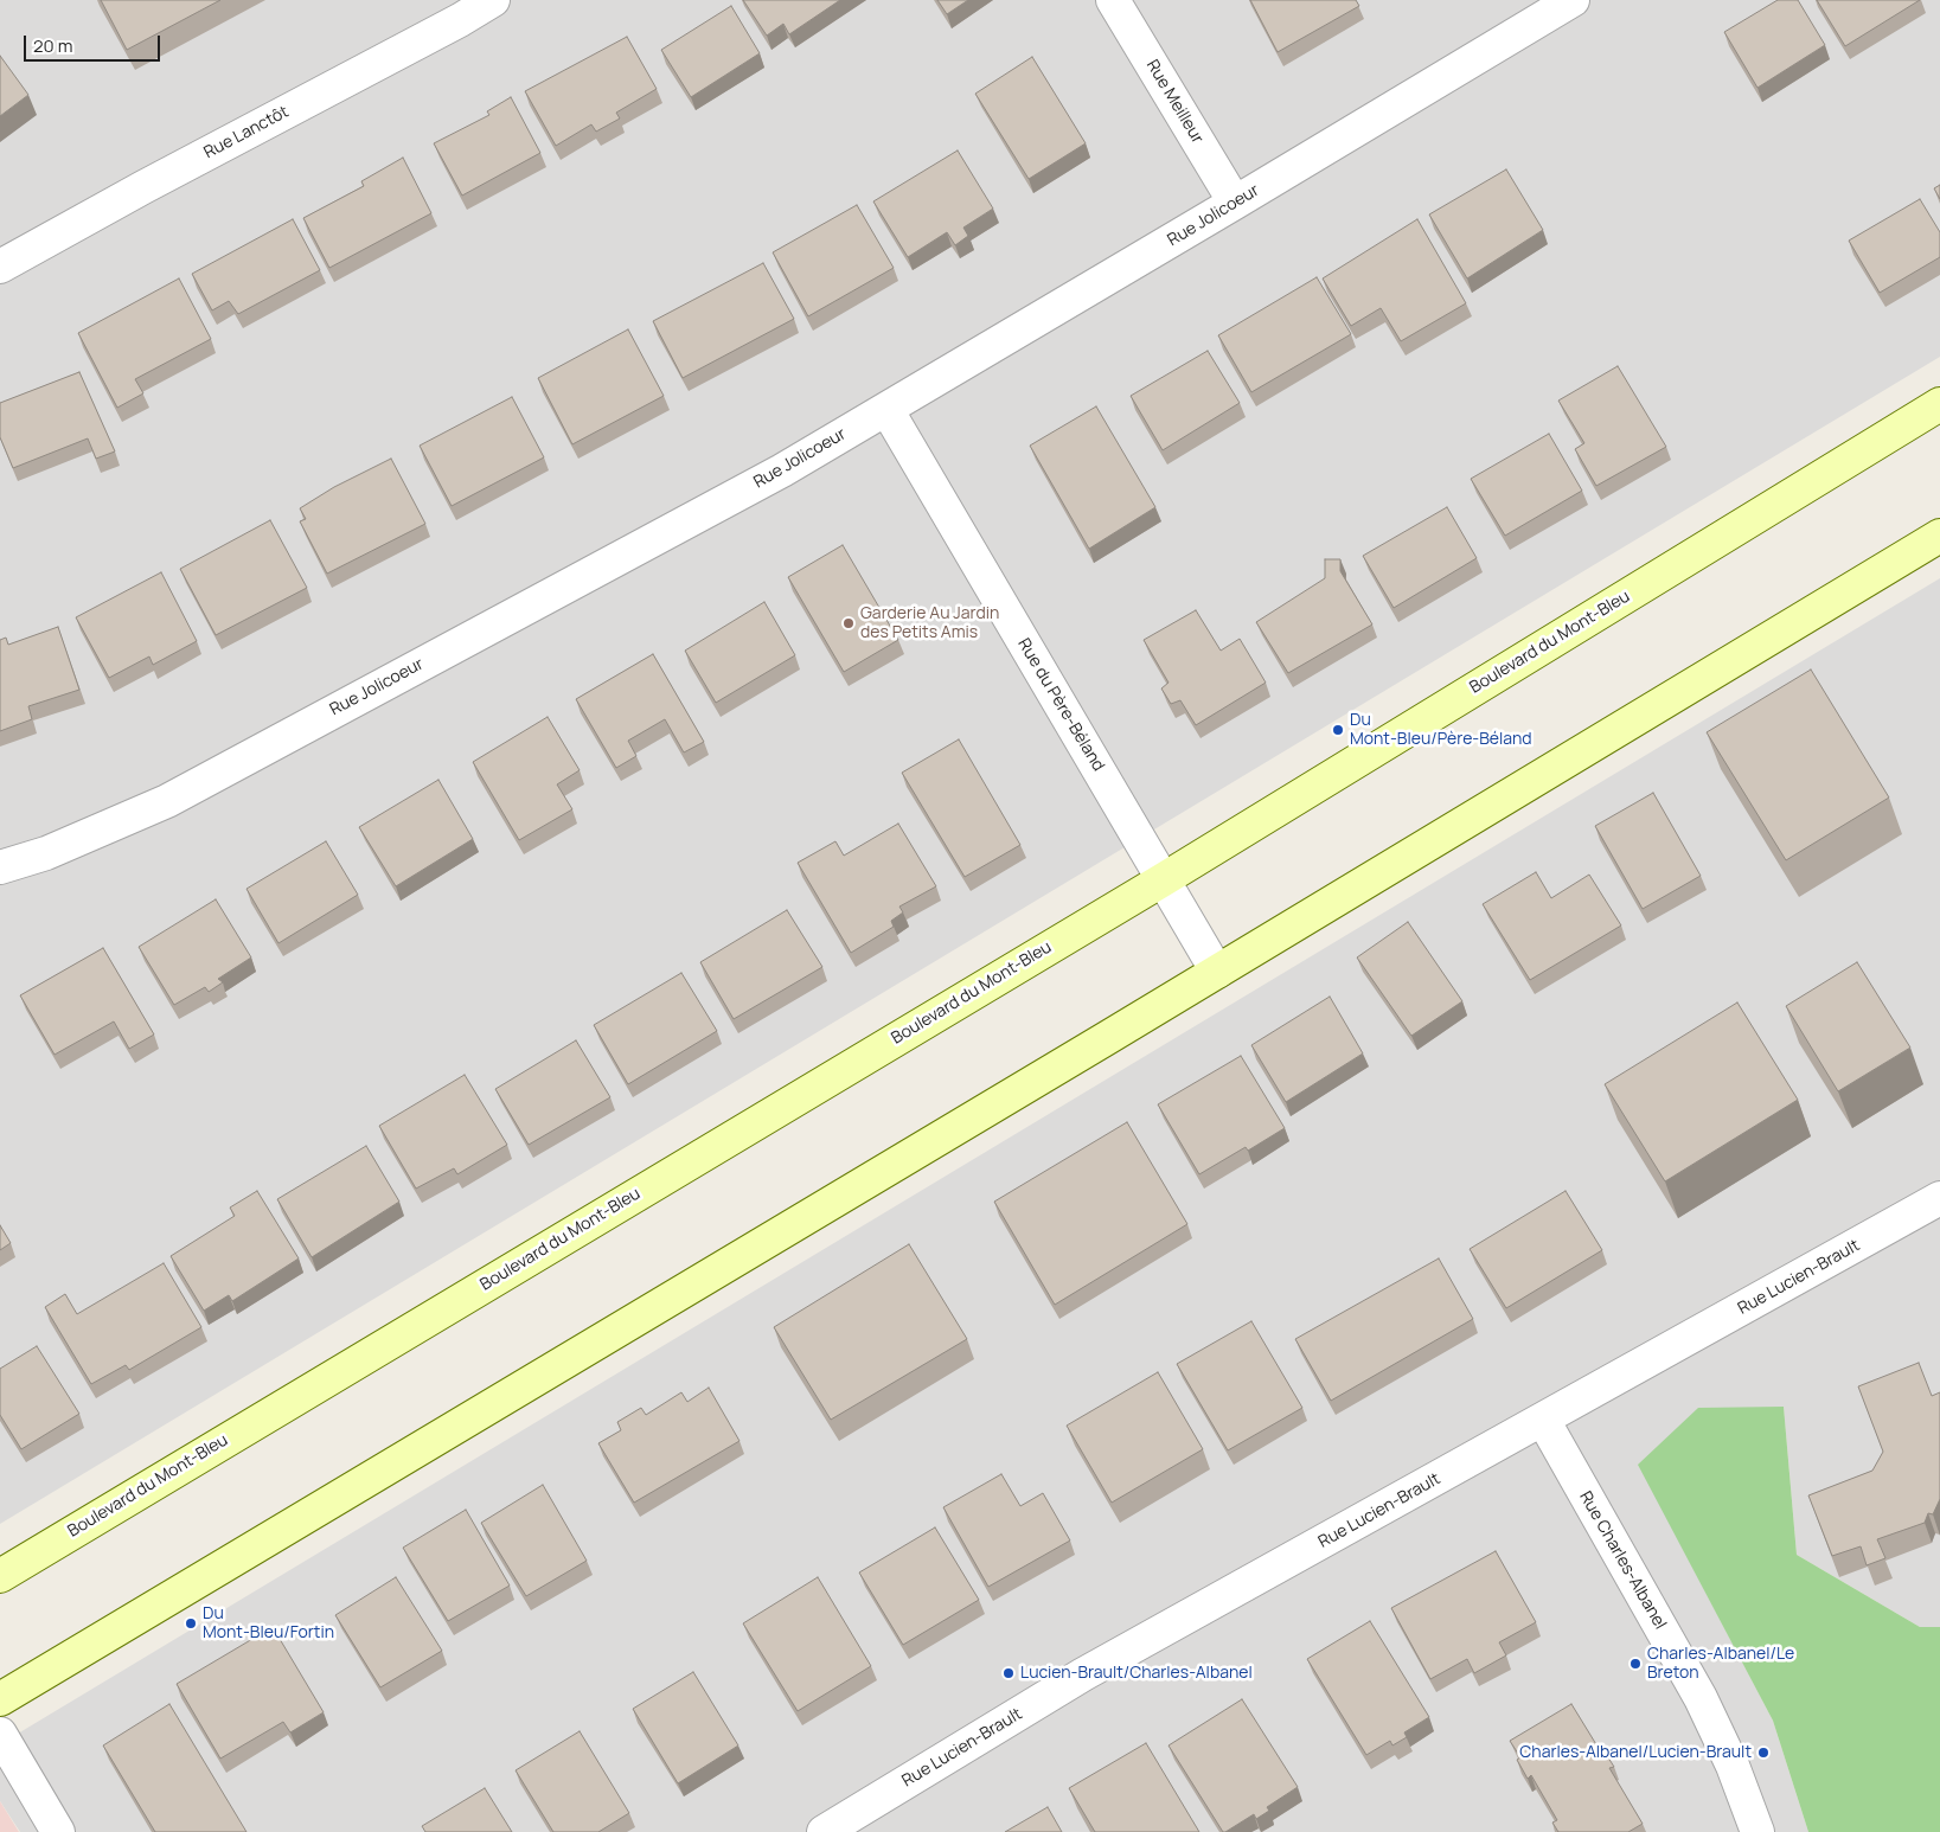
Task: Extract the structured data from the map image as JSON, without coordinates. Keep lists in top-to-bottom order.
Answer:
{
  "streets": {
    "street": [
      "Rue Meilleur",
      "Rue Lanctôt",
      "Rue Jolicoeur",
      "Boulevard du Mont-Bleu",
      "Rue du Père-Béland",
      "Rue Lucien-Brault",
      "Rue Charles-Albanel"
    ]
  },
  "crossings": [
    ["Rue Meilleur", "Rue Jolicoeur"],
    ["Rue Jolicoeur", "Rue du Père-Béland"],
    ["Boulevard du Mont-Bleu", "Rue du Père-Béland"],
    ["Rue Lucien-Brault", "Rue Charles-Albanel"]
  ],
  "places": [
    "Garderie Au Jardin des Petits Amis",
    "Du Mont-Bleu/Père-Béland",
    "Du Mont-Bleu/Fortin",
    "Charles-Albanel/Le Breton",
    "Lucien-Brault/Charles-Albanel",
    "Charles-Albanel/Lucien-Brault"
  ],
  "scale_bar": "20 m"
}
